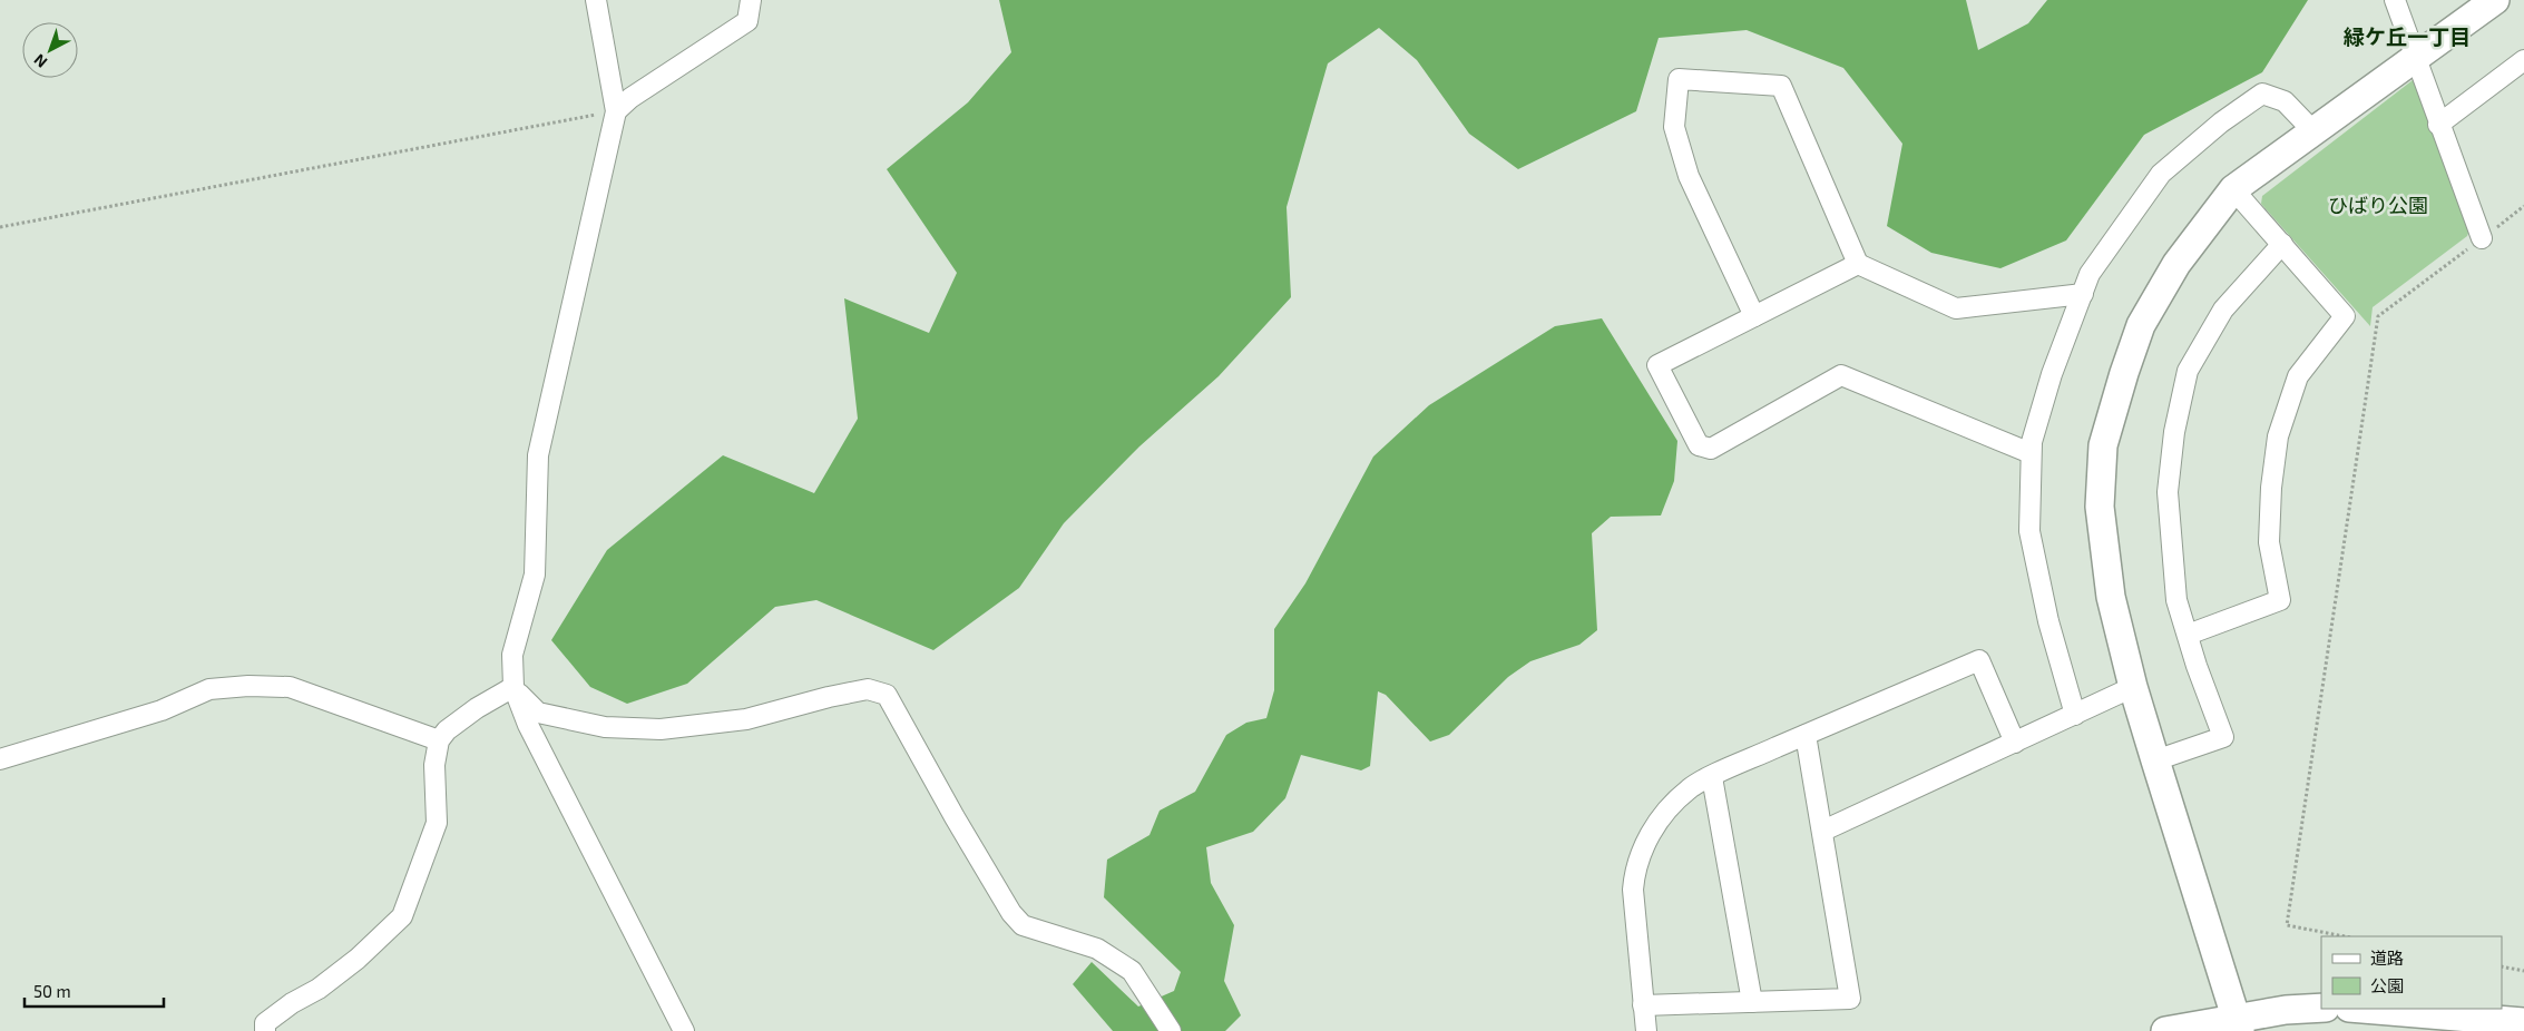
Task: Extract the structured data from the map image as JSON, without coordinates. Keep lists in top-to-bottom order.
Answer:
{
  "districts": ["緑ケ丘一丁目"],
  "parks": ["ひばり公園"],
  "legend": ["道路", "公園"],
  "scale_bar": "50 m",
  "north": "bottom left"
}
